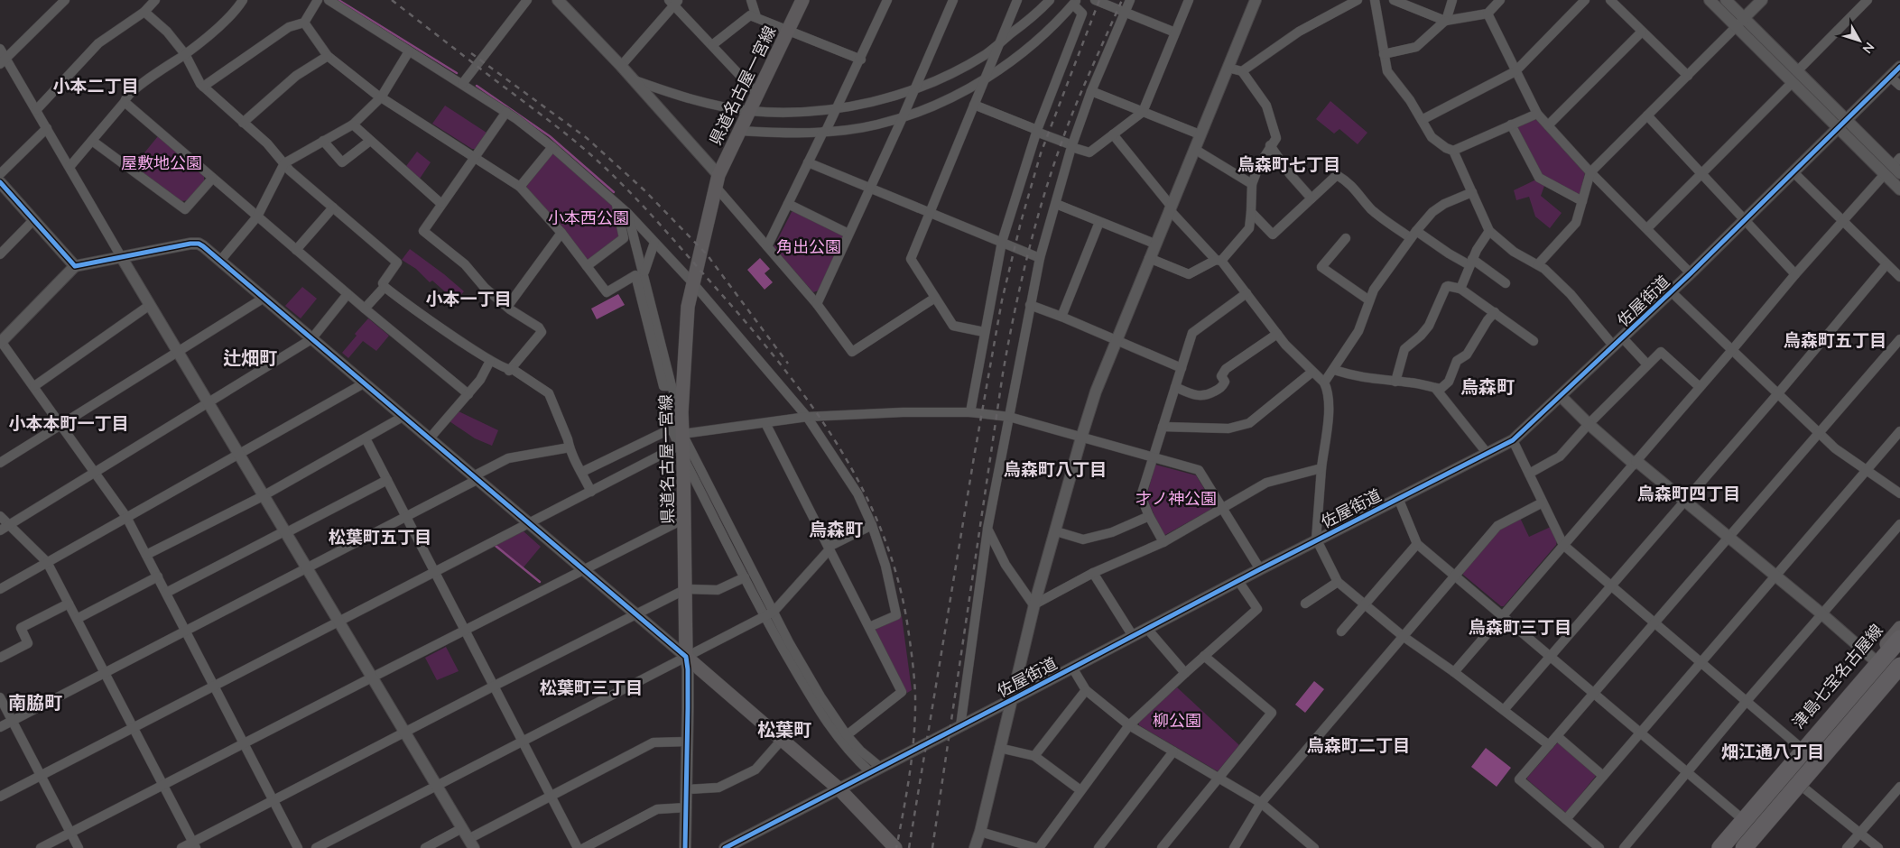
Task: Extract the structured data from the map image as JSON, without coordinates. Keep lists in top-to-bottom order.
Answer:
{
  "streets": {
    "main road": ["県道名古屋一宮線", "津島七宝名古屋線"],
    "street": ["佐屋街道"]
  },
  "districts": [
    "小本二丁目",
    "烏森町七丁目",
    "小本一丁目",
    "烏森町五丁目",
    "辻畑町",
    "烏森町",
    "小本本町一丁目",
    "烏森町八丁目",
    "烏森町四丁目",
    "烏森町",
    "松葉町五丁目",
    "烏森町三丁目",
    "松葉町三丁目",
    "南脇町",
    "松葉町",
    "烏森町二丁目",
    "畑江通八丁目"
  ],
  "parks": [
    "屋敷地公園",
    "小本西公園",
    "角出公園",
    "才ノ神公園",
    "柳公園"
  ],
  "north": "bottom right"
}
